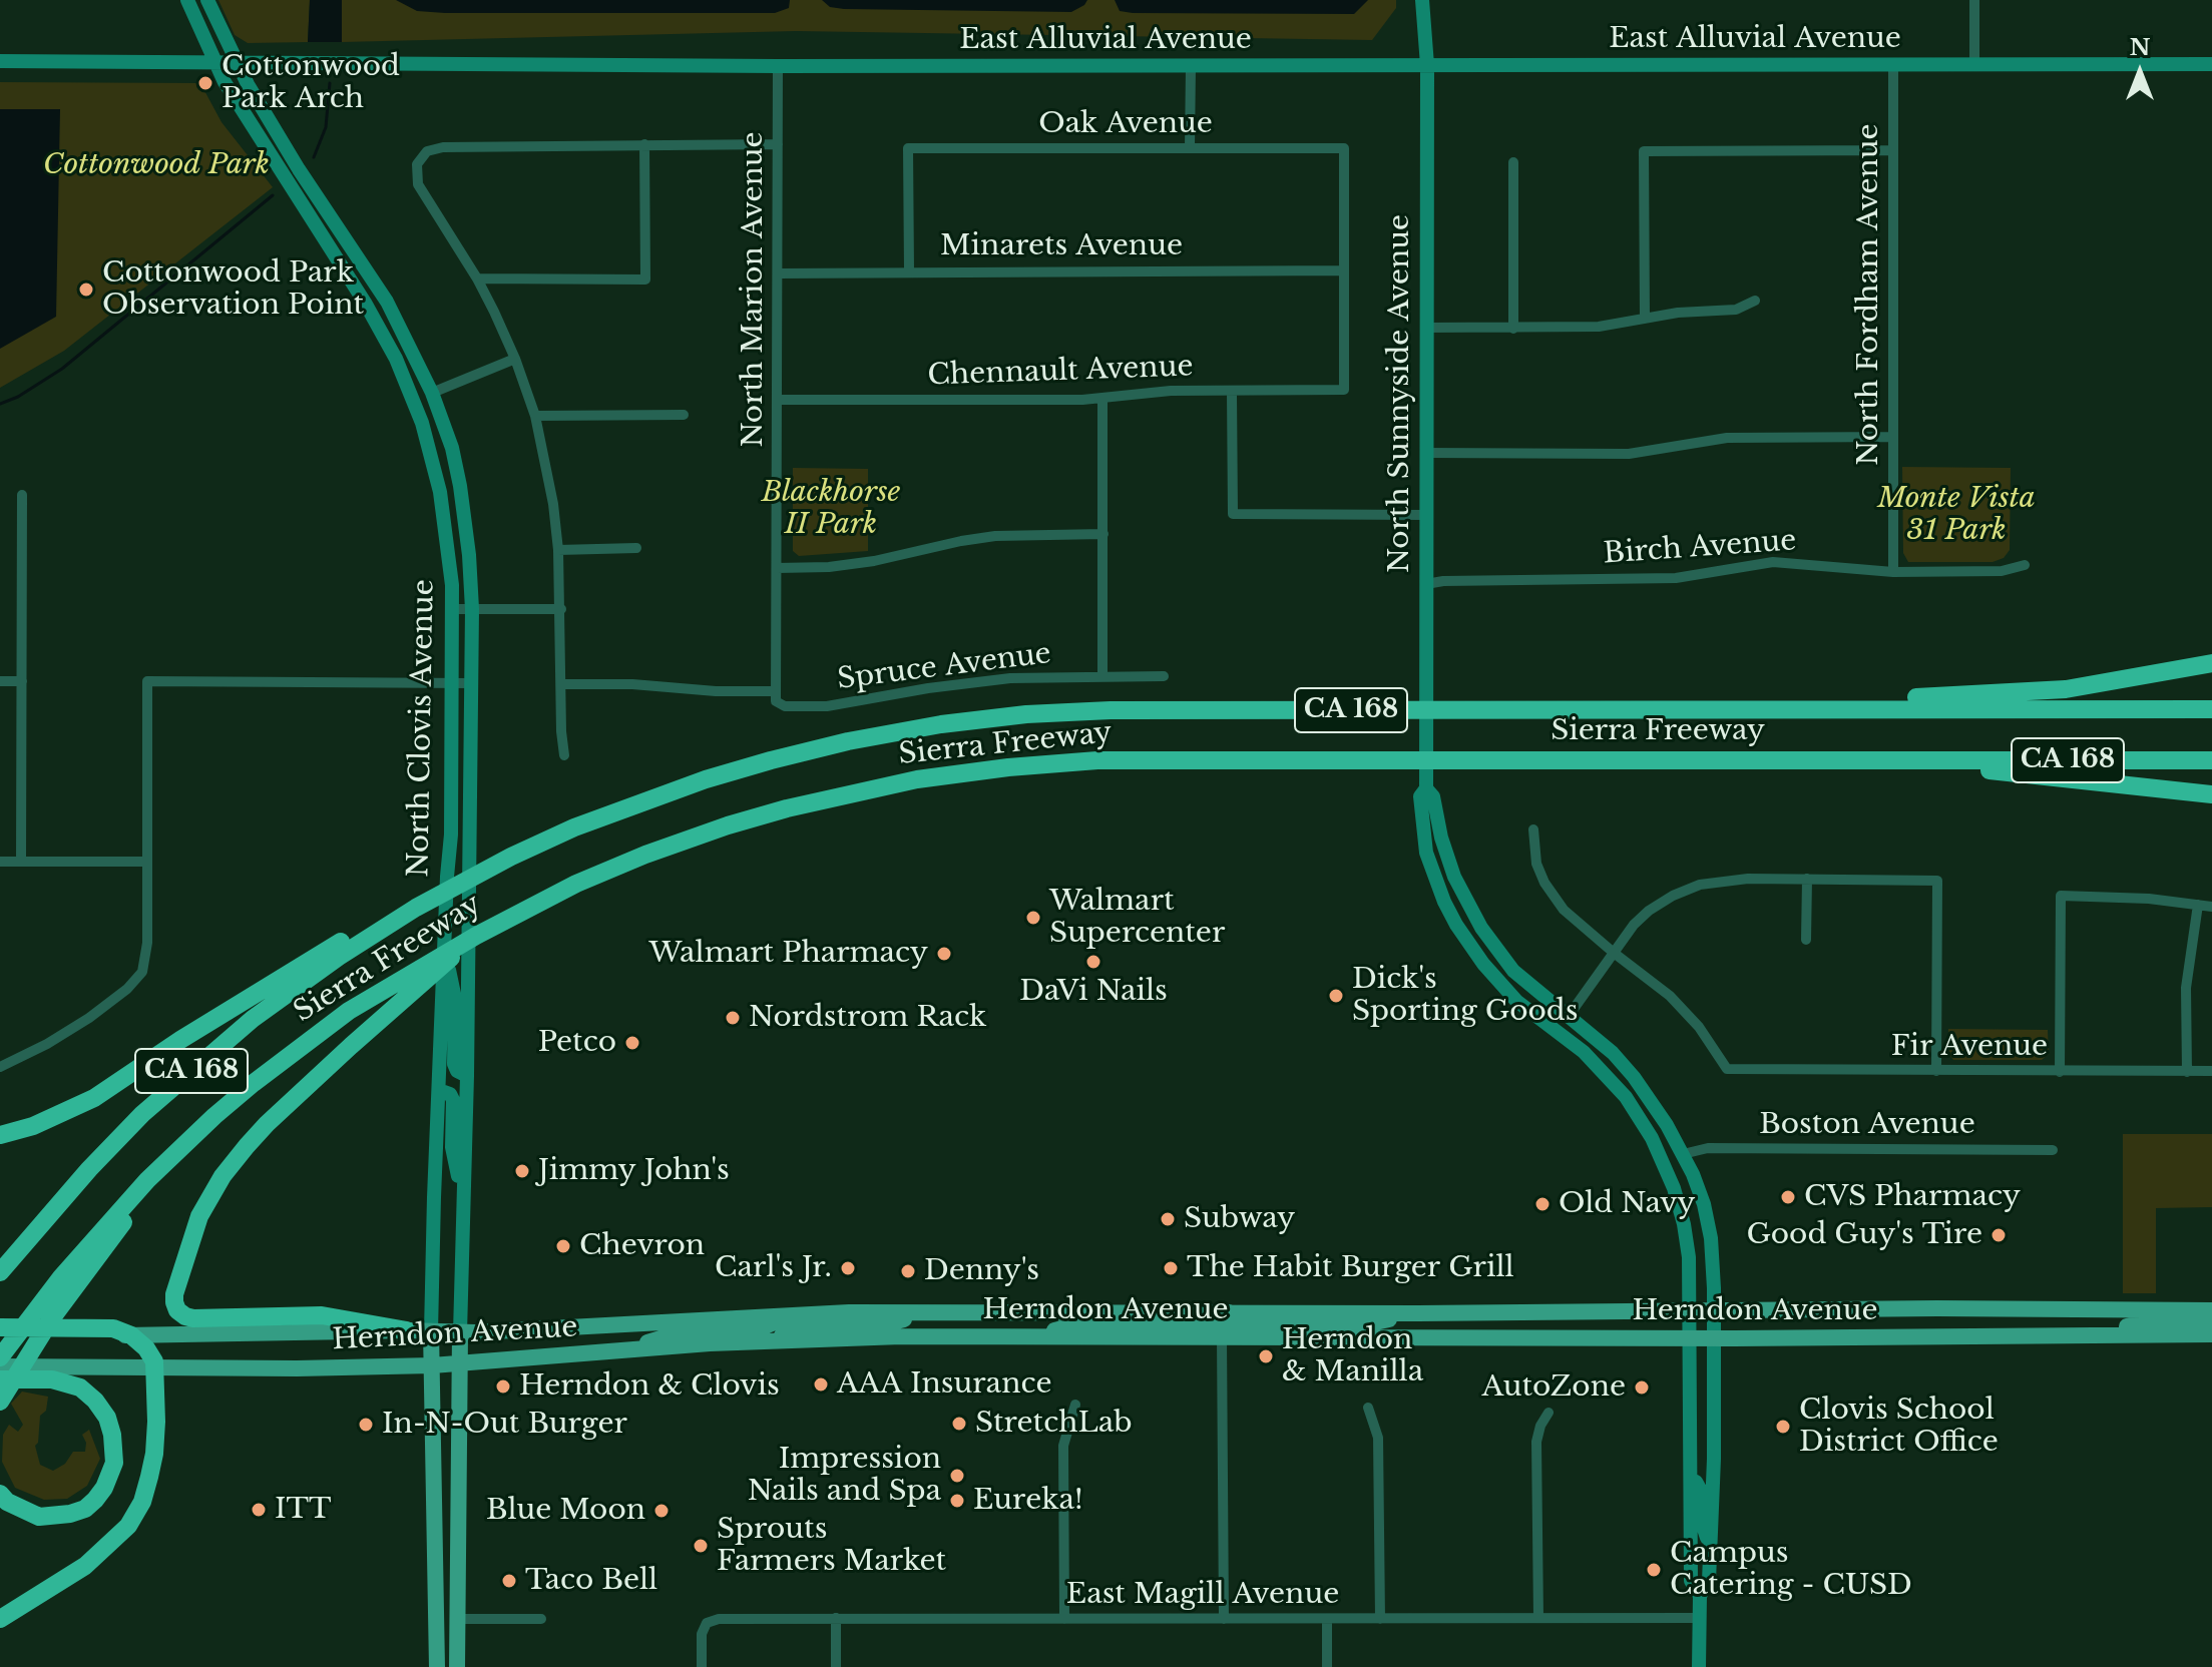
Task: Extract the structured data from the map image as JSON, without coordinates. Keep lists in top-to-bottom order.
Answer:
{
  "streets": {
    "highway": ["CA 168", "Sierra Freeway"],
    "main road": [
      "East Alluvial Avenue",
      "North Sunnyside Avenue",
      "North Clovis Avenue",
      "Herndon Avenue"
    ],
    "street": [
      "Oak Avenue",
      "Minarets Avenue",
      "North Marion Avenue",
      "North Fordham Avenue",
      "Chennault Avenue",
      "Birch Avenue",
      "Spruce Avenue",
      "Fir Avenue",
      "Boston Avenue",
      "East Magill Avenue"
    ]
  },
  "crossings": [
    ["East Alluvial Avenue", "North Marion Avenue"],
    ["East Alluvial Avenue", "North Fordham Avenue"],
    ["East Alluvial Avenue", "North Sunnyside Avenue"],
    ["East Alluvial Avenue", "North Clovis Avenue"],
    ["Oak Avenue", "Minarets Avenue"],
    ["Oak Avenue", "Chennault Avenue"],
    ["Minarets Avenue", "North Marion Avenue"],
    ["Minarets Avenue", "Chennault Avenue"],
    ["North Marion Avenue", "Chennault Avenue"],
    ["North Marion Avenue", "Spruce Avenue"],
    ["North Fordham Avenue", "Birch Avenue"],
    ["North Sunnyside Avenue", "Birch Avenue"],
    ["North Sunnyside Avenue", "Boston Avenue"],
    ["North Sunnyside Avenue", "Herndon Avenue"],
    ["North Sunnyside Avenue", "East Magill Avenue"],
    ["North Clovis Avenue", "Herndon Avenue"]
  ],
  "parks": ["Cottonwood Park", "Blackhorse II Park", "Monte Vista 31 Park"],
  "places": [
    "Cottonwood Park Arch",
    "Cottonwood Park Observation Point",
    "Walmart Supercenter",
    "Walmart Pharmacy",
    "DaVi Nails",
    "Dick's Sporting Goods",
    "Nordstrom Rack",
    "Petco",
    "Jimmy John's",
    "CVS Pharmacy",
    "Old Navy",
    "Subway",
    "Good Guy's Tire",
    "Chevron",
    "Carl's Jr.",
    "The Habit Burger Grill",
    "Denny's",
    "Herndon & Manilla",
    "AAA Insurance",
    "Herndon & Clovis",
    "AutoZone",
    "StretchLab",
    "In-N-Out Burger",
    "Clovis School District Office",
    "Impression Nails and Spa",
    "Eureka!",
    "ITT",
    "Blue Moon",
    "Sprouts Farmers Market",
    "Campus Catering - CUSD",
    "Taco Bell"
  ],
  "north": "top"
}
